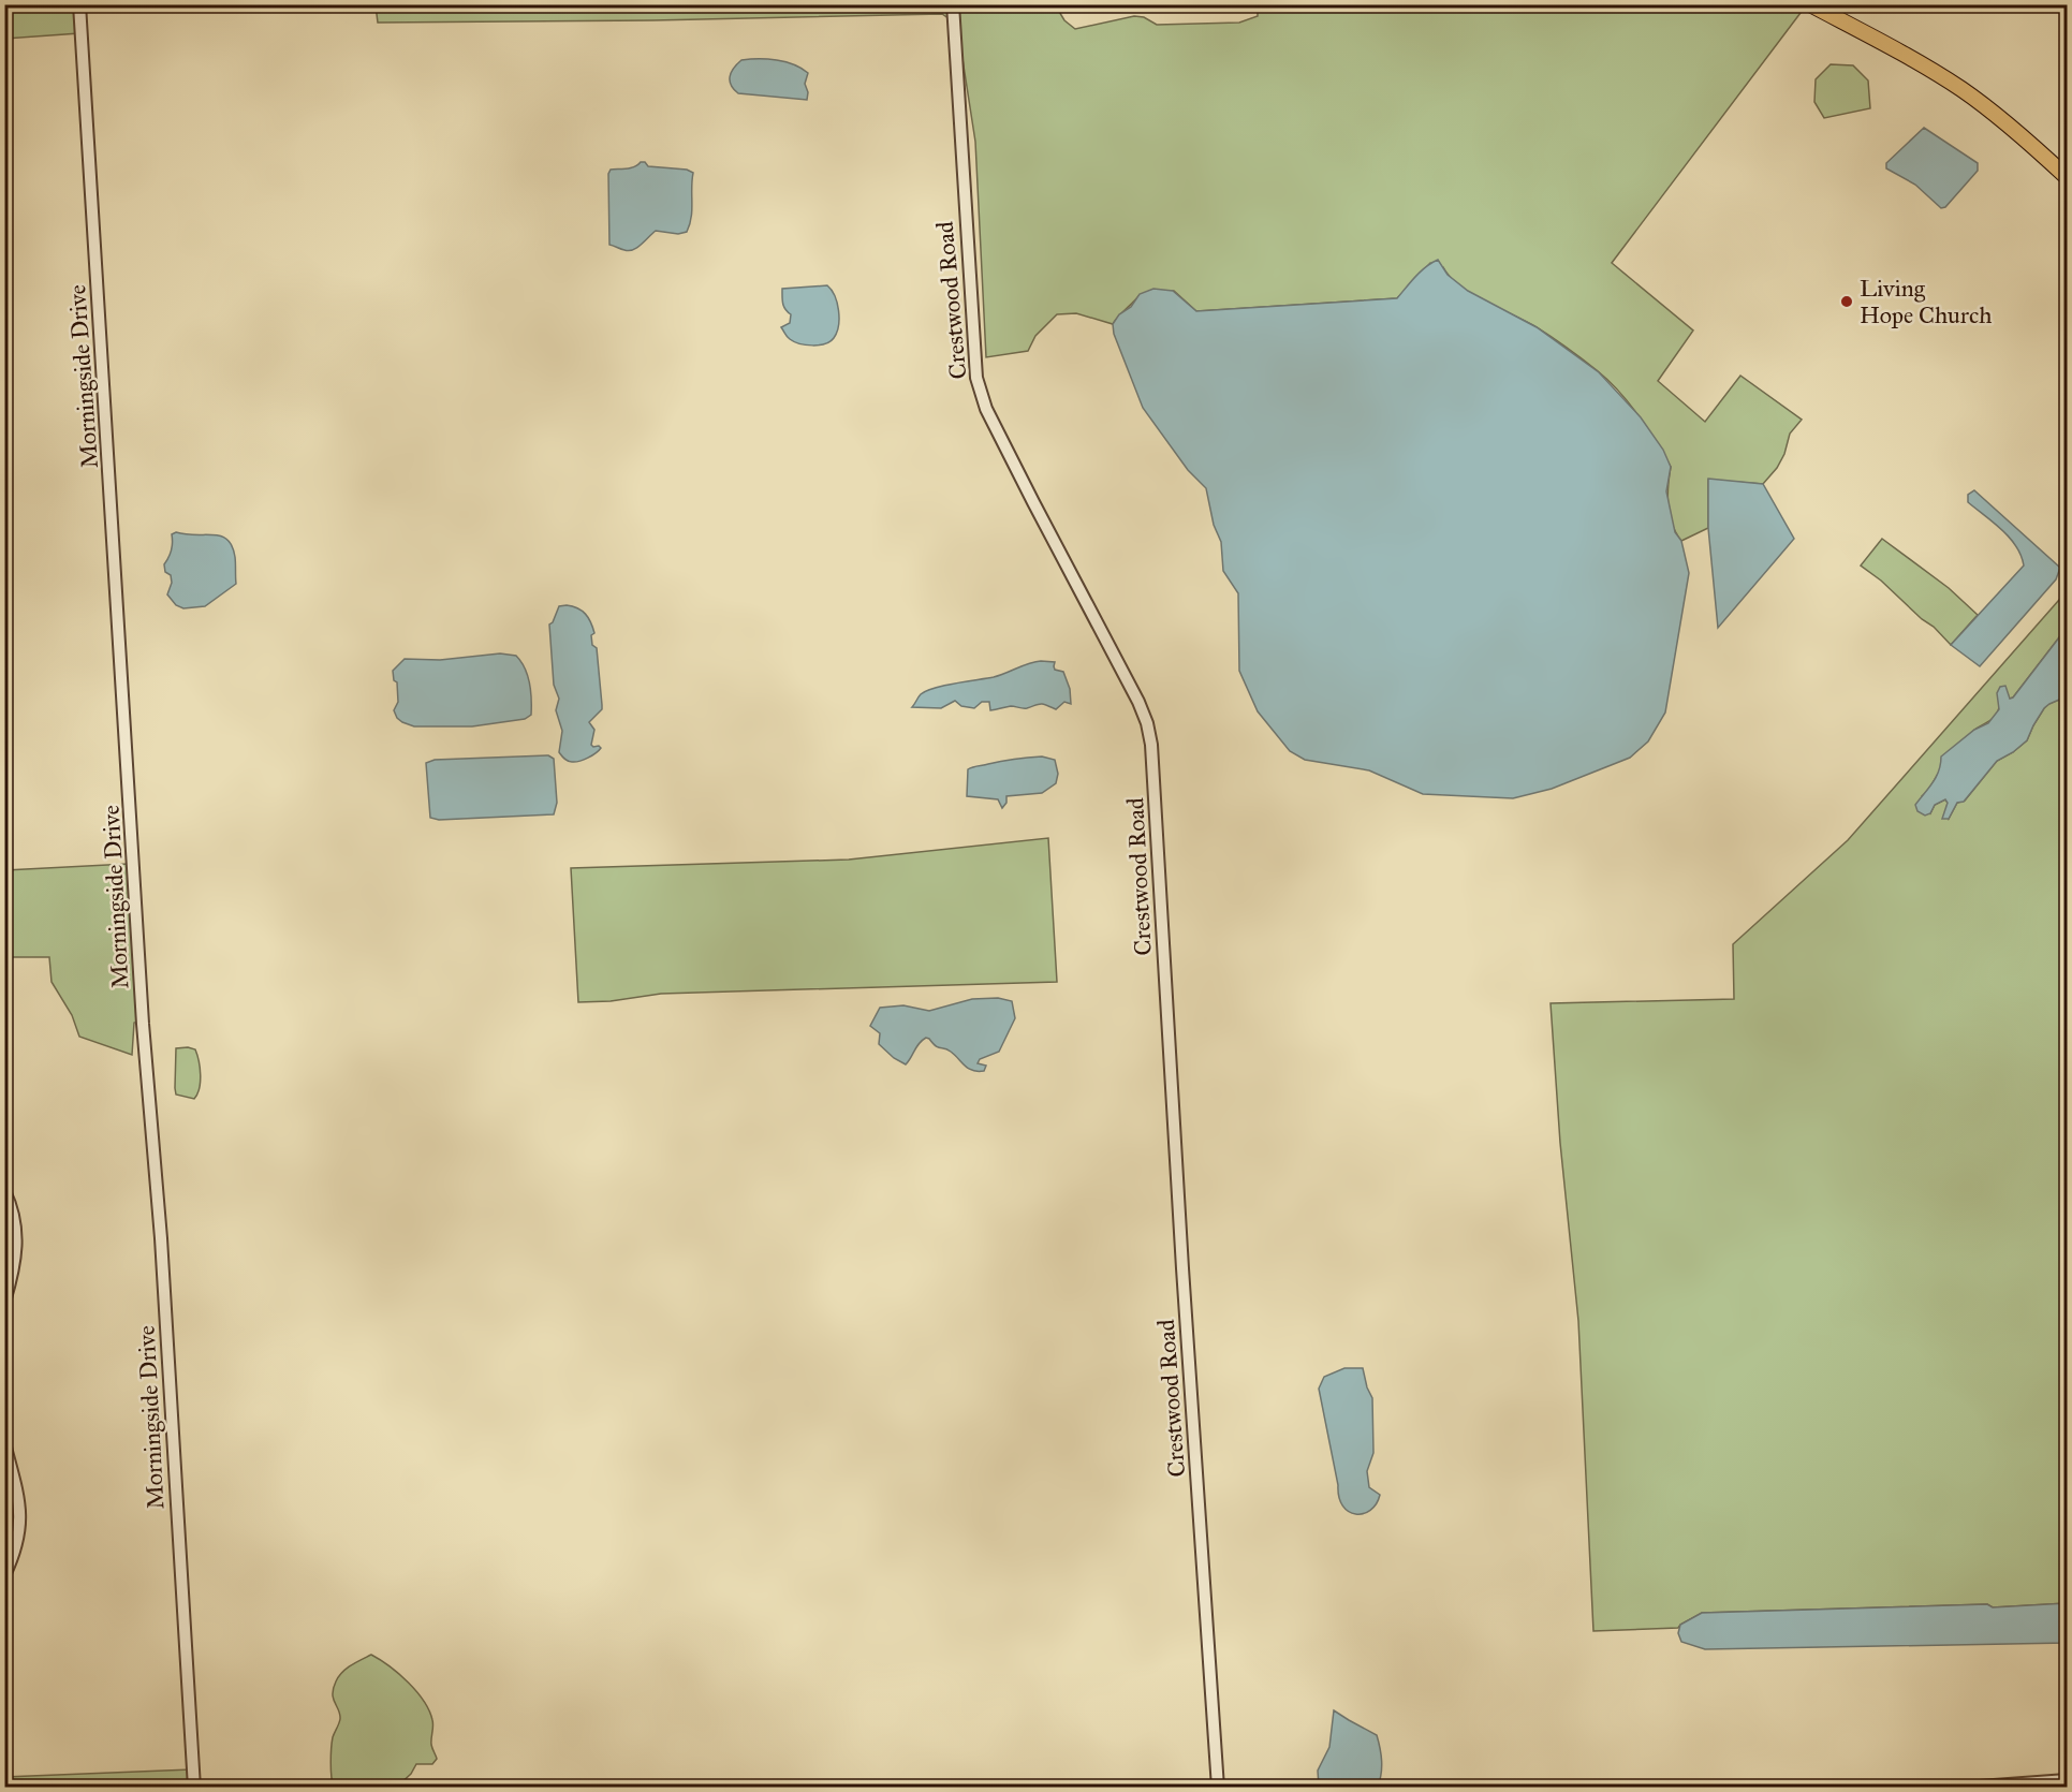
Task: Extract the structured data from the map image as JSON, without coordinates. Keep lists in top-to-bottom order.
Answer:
{
  "streets": {
    "street": ["Crestwood Road", "Morningside Drive"]
  },
  "places": ["Living Hope Church"]
}
